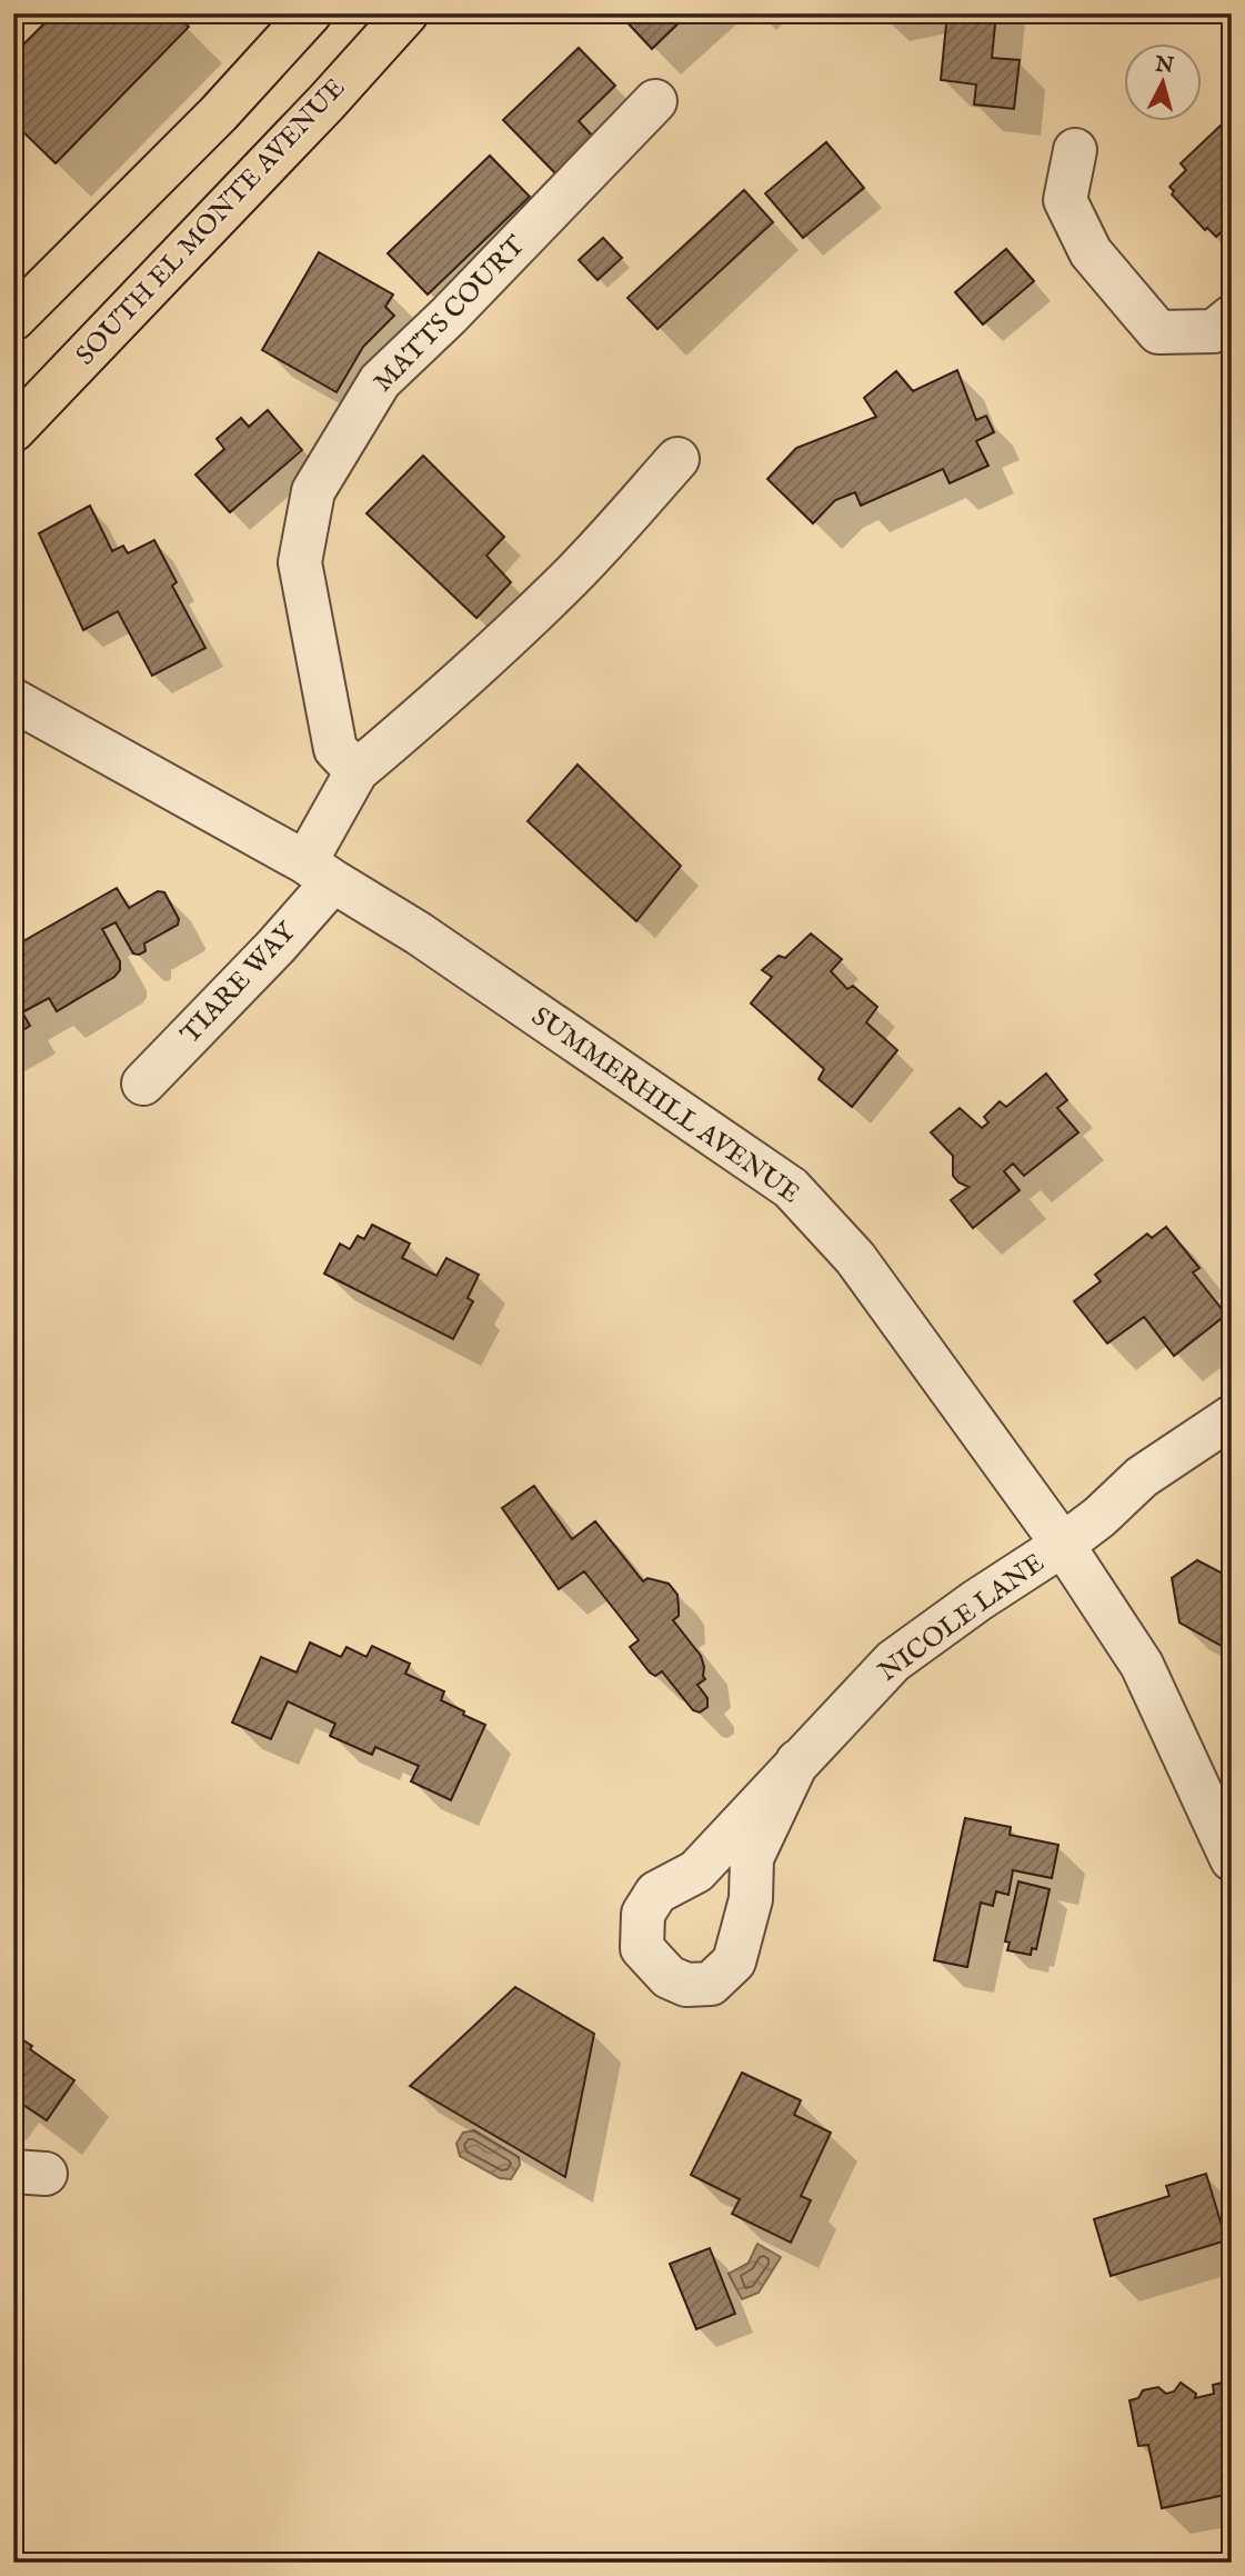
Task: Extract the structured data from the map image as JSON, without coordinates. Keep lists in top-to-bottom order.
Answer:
{
  "streets": {
    "main road": ["SOUTH EL MONTE AVENUE"],
    "street": [
      "MATTS COURT",
      "TIARE WAY",
      "SUMMERHILL AVENUE",
      "NICOLE LANE"
    ]
  },
  "crossings": [
    ["TIARE WAY", "SUMMERHILL AVENUE"],
    ["SUMMERHILL AVENUE", "NICOLE LANE"]
  ],
  "north": "top"
}
